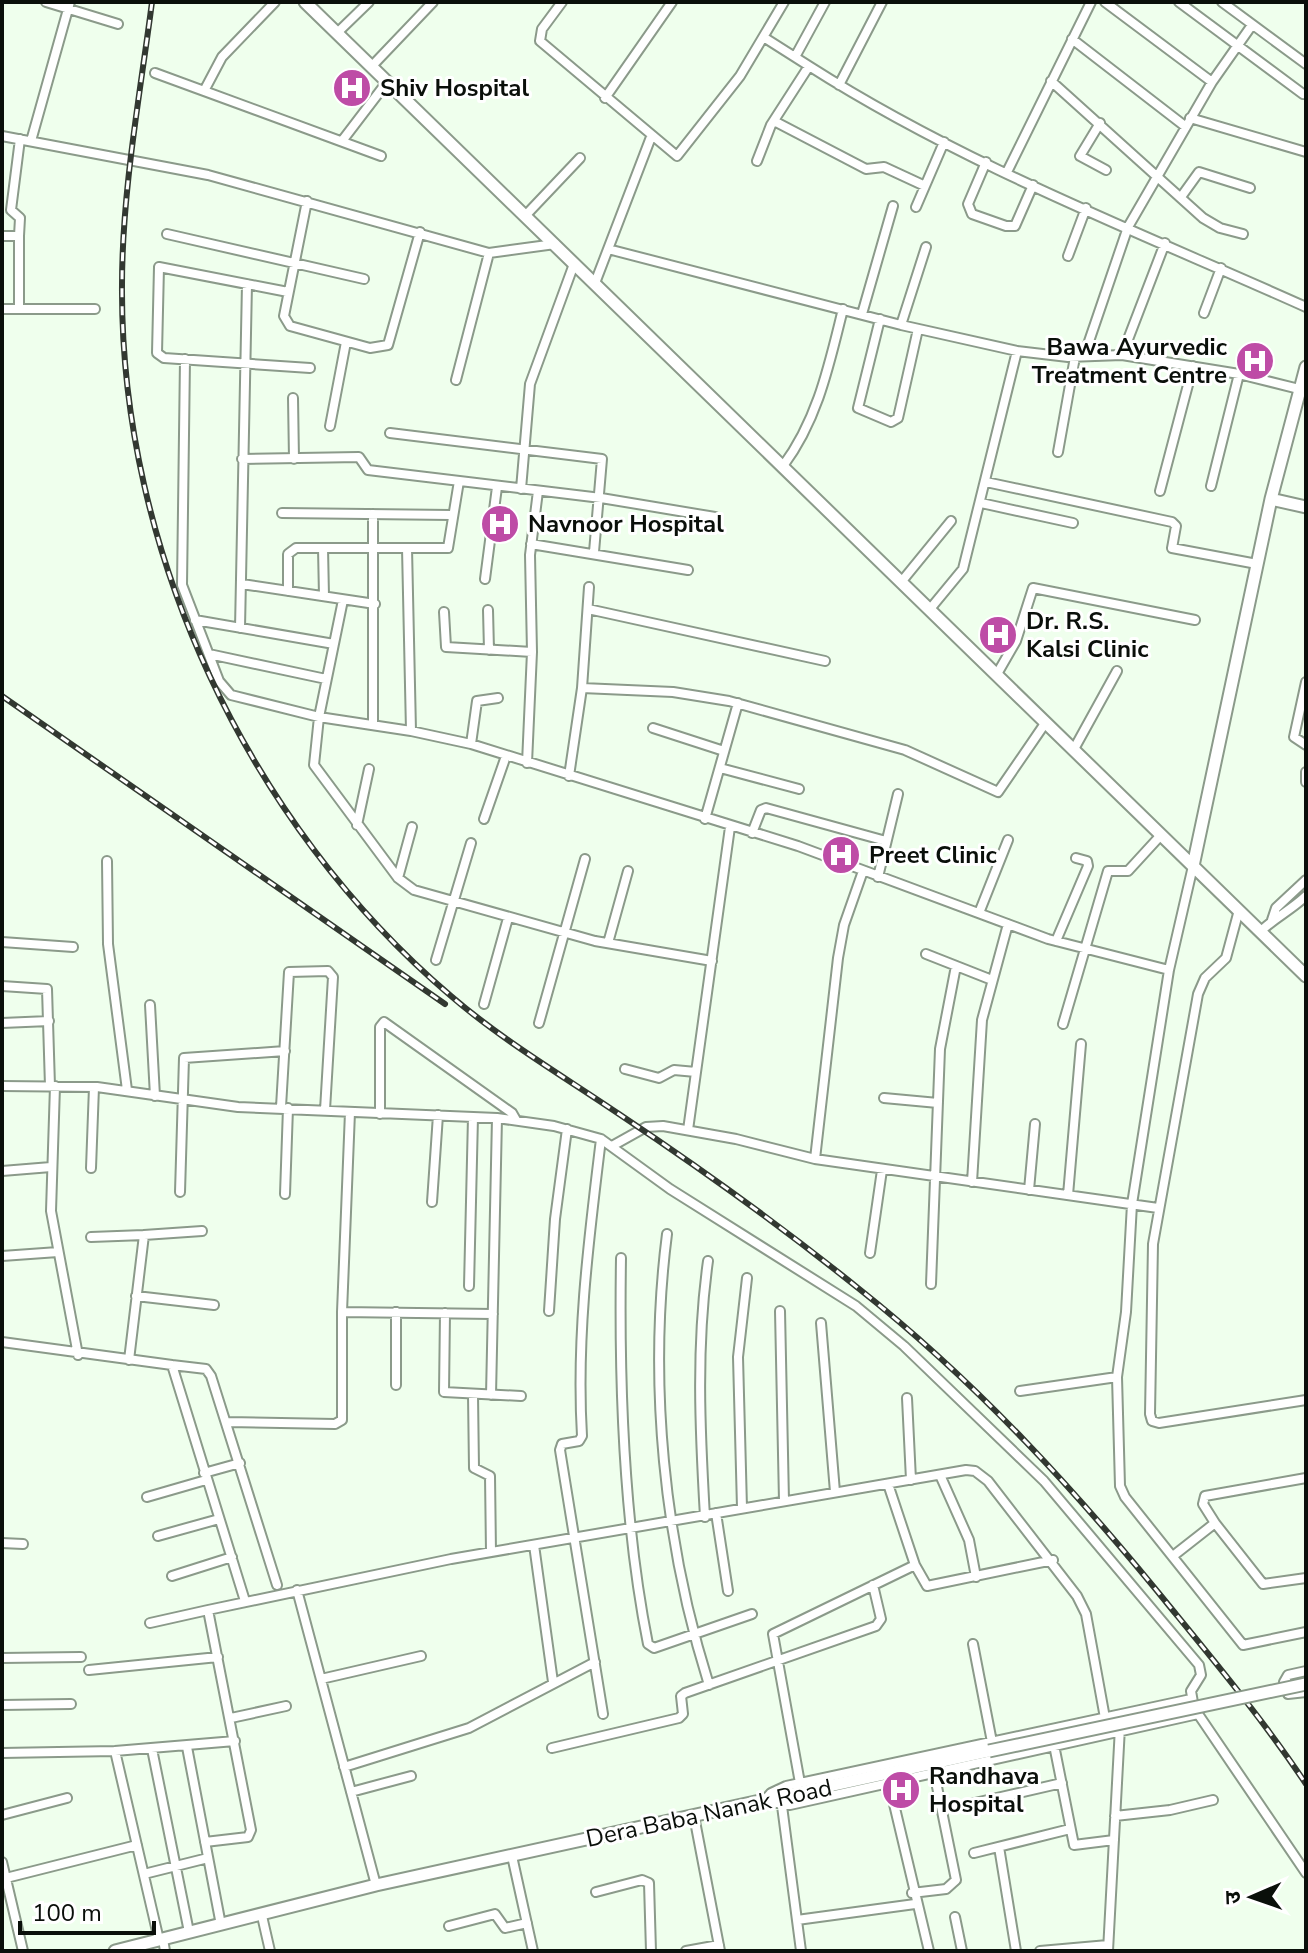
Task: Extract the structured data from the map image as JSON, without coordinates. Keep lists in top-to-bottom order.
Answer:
{
  "streets": {
    "main road": ["Dera Baba Nanak Road"]
  },
  "places": {
    "hospital": [
      "Shiv Hospital",
      "Bawa Ayurvedic Treatment Centre",
      "Navnoor Hospital",
      "Dr. R.S. Kalsi Clinic",
      "Preet Clinic",
      "Randhava Hospital"
    ]
  },
  "scale_bar": "100 m",
  "north": "left"
}
